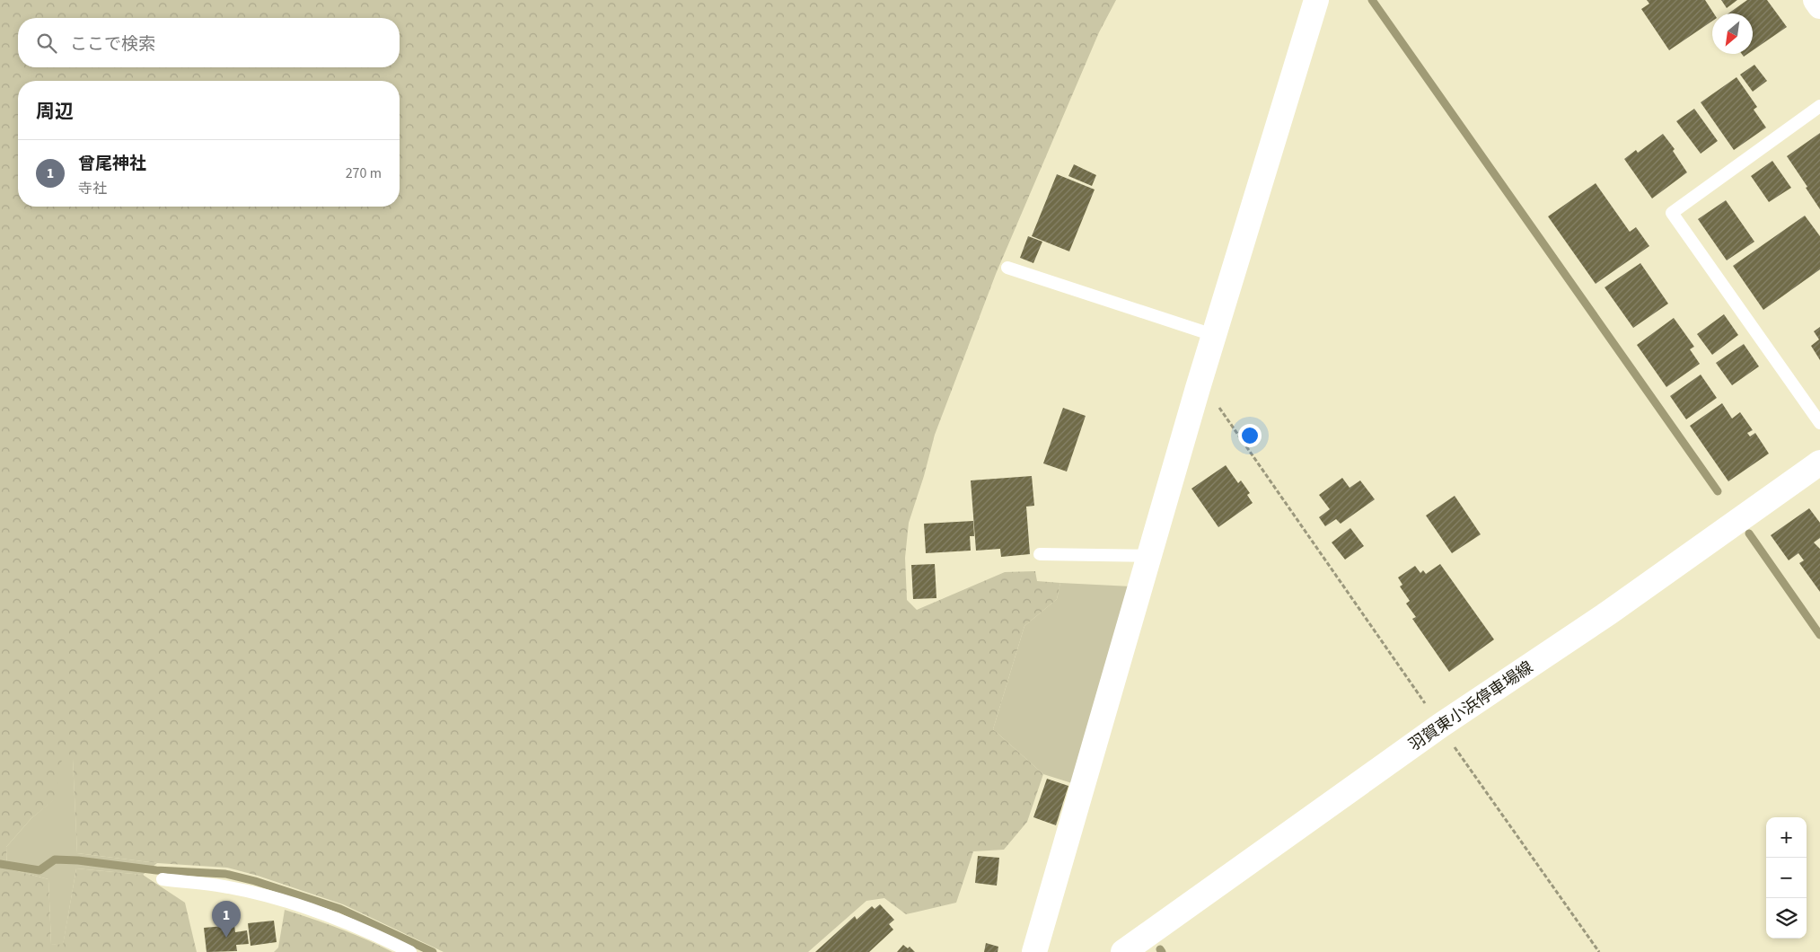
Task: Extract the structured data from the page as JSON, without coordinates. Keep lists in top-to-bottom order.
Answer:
{
  "streets": {
    "street": ["羽賀東小浜停車場線"]
  },
  "north": "bottom left",
  "page": {
    "search": "ここで検索",
    "heading": "周辺",
    "list": [
      {
        "mark": "1",
        "name": "曾尾神社",
        "note": "寺社",
        "value": "270 m"
      }
    ],
    "map_buttons": ["+", "−"],
    "pins": "1"
  }
}
